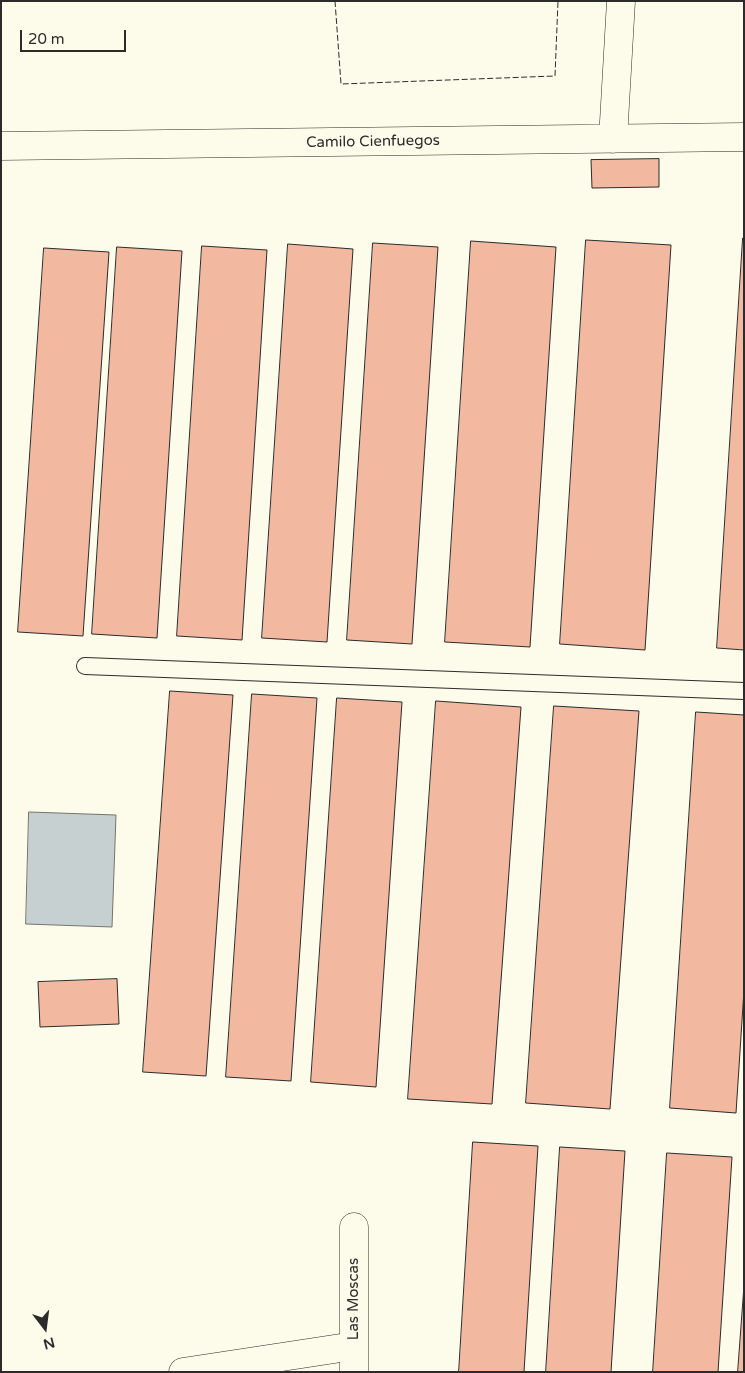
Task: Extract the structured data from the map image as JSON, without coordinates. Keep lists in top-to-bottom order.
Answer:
{
  "streets": {
    "main road": ["Camilo Cienfuegos", "Las Moscas"]
  },
  "scale_bar": "20 m",
  "north": "bottom"
}
